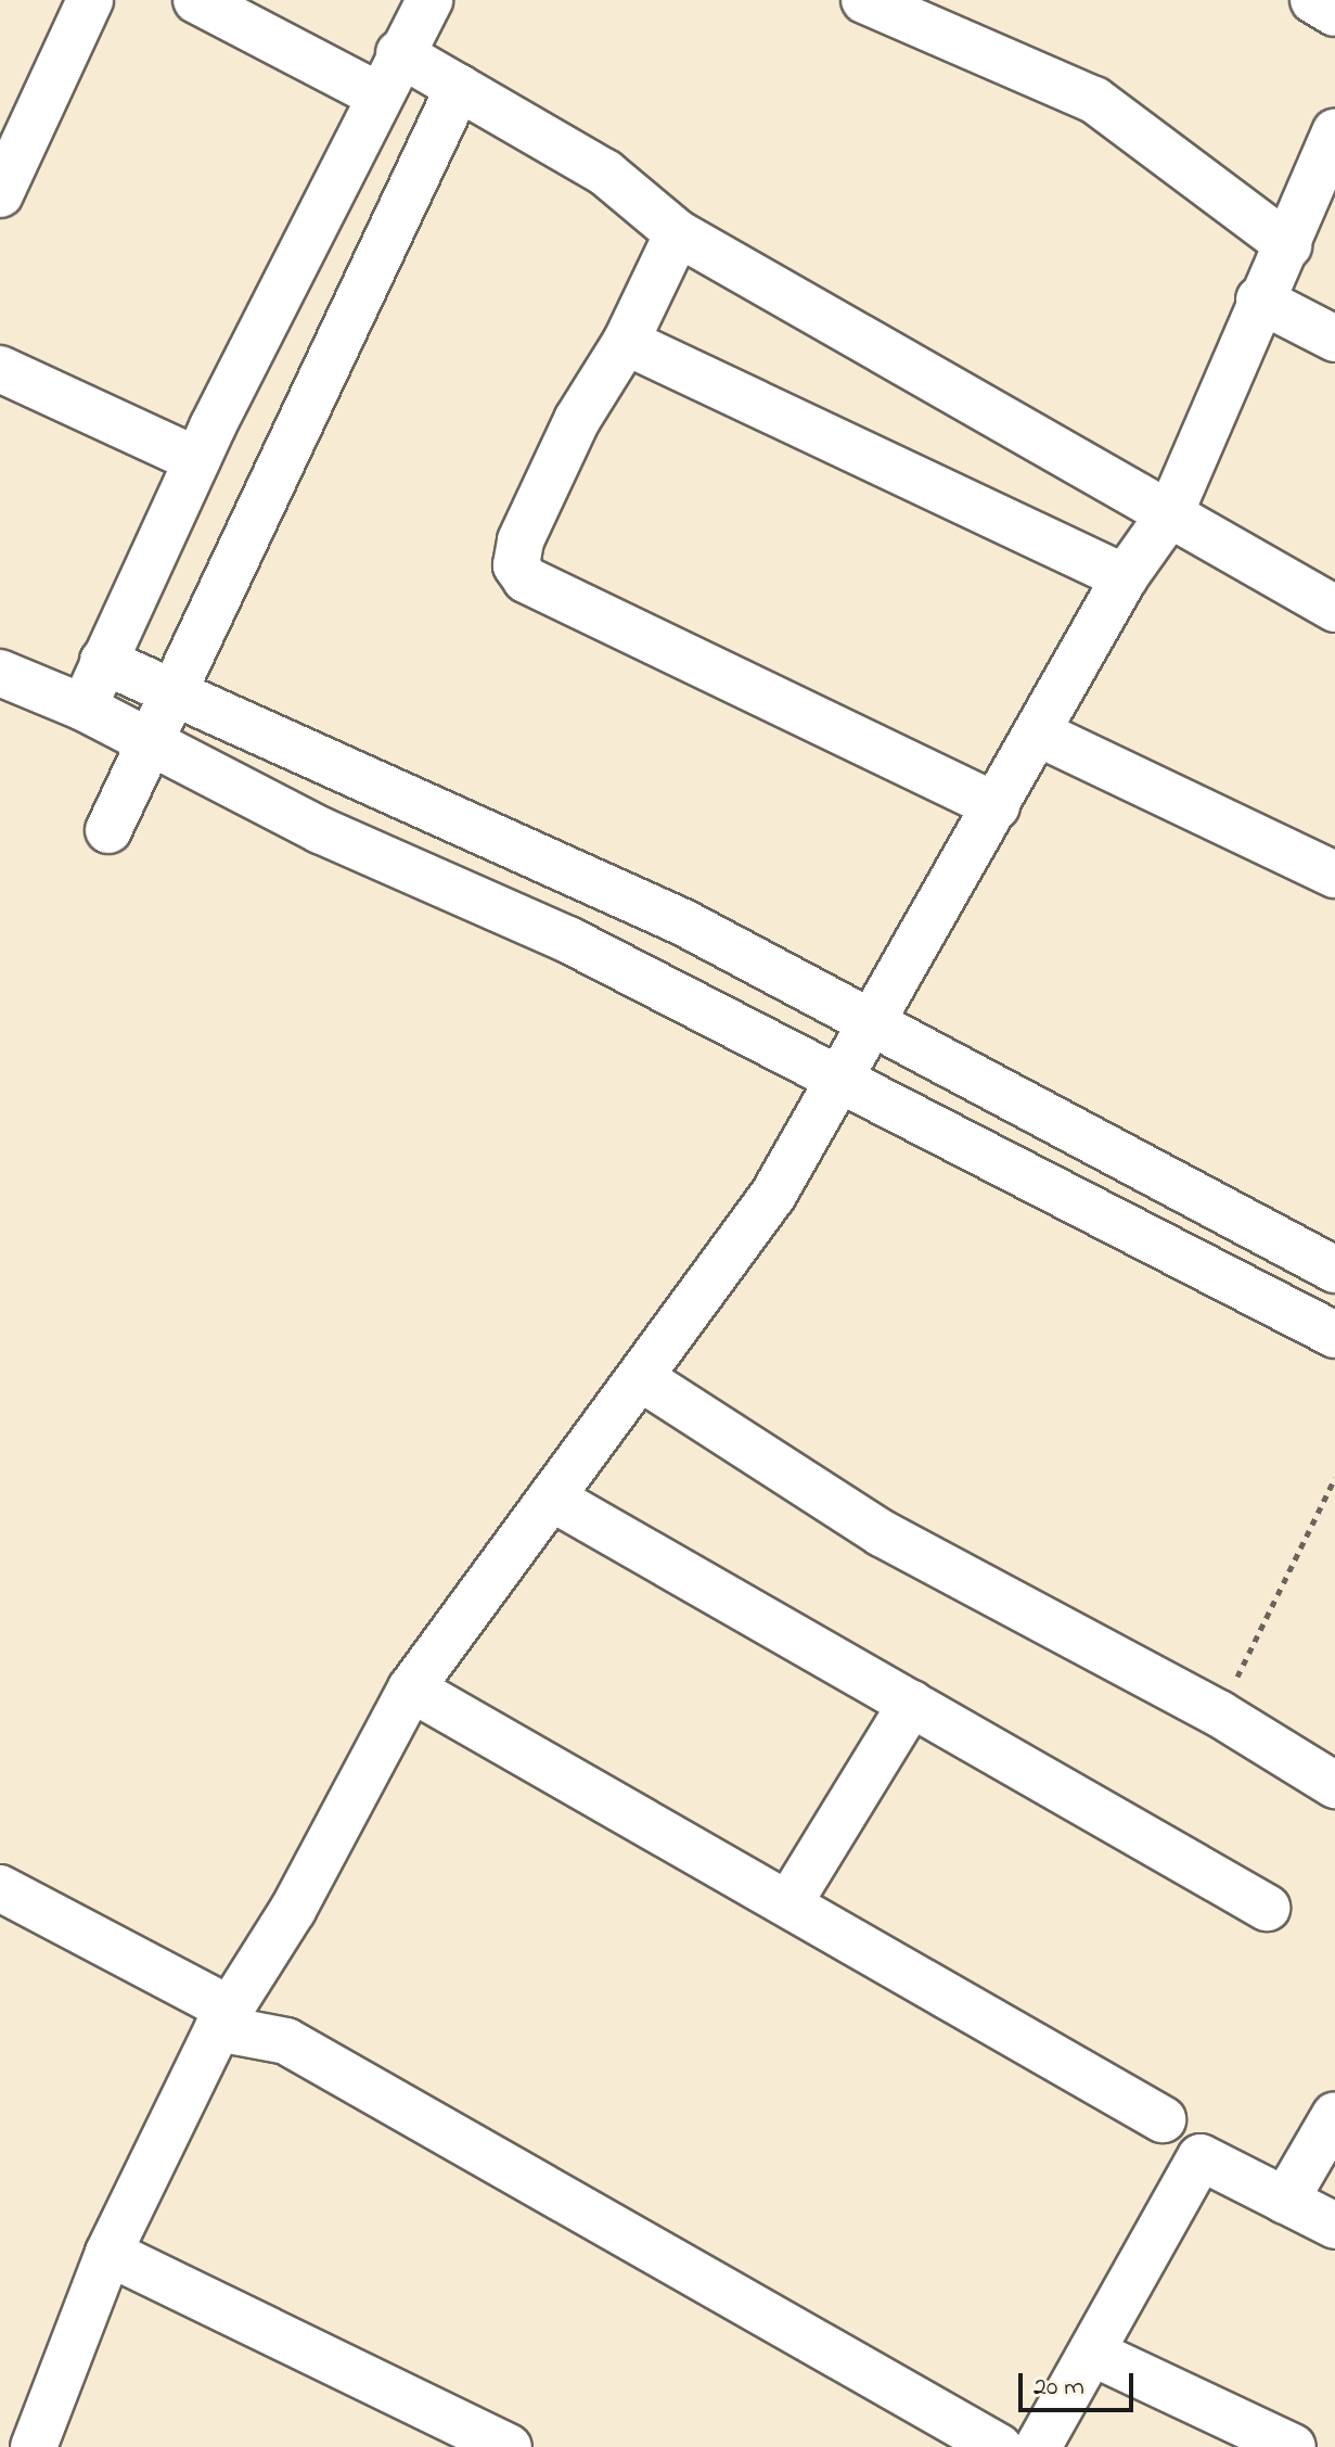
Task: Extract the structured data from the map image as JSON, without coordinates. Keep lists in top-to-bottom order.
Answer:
{
  "scale_bar": "20 m"
}
